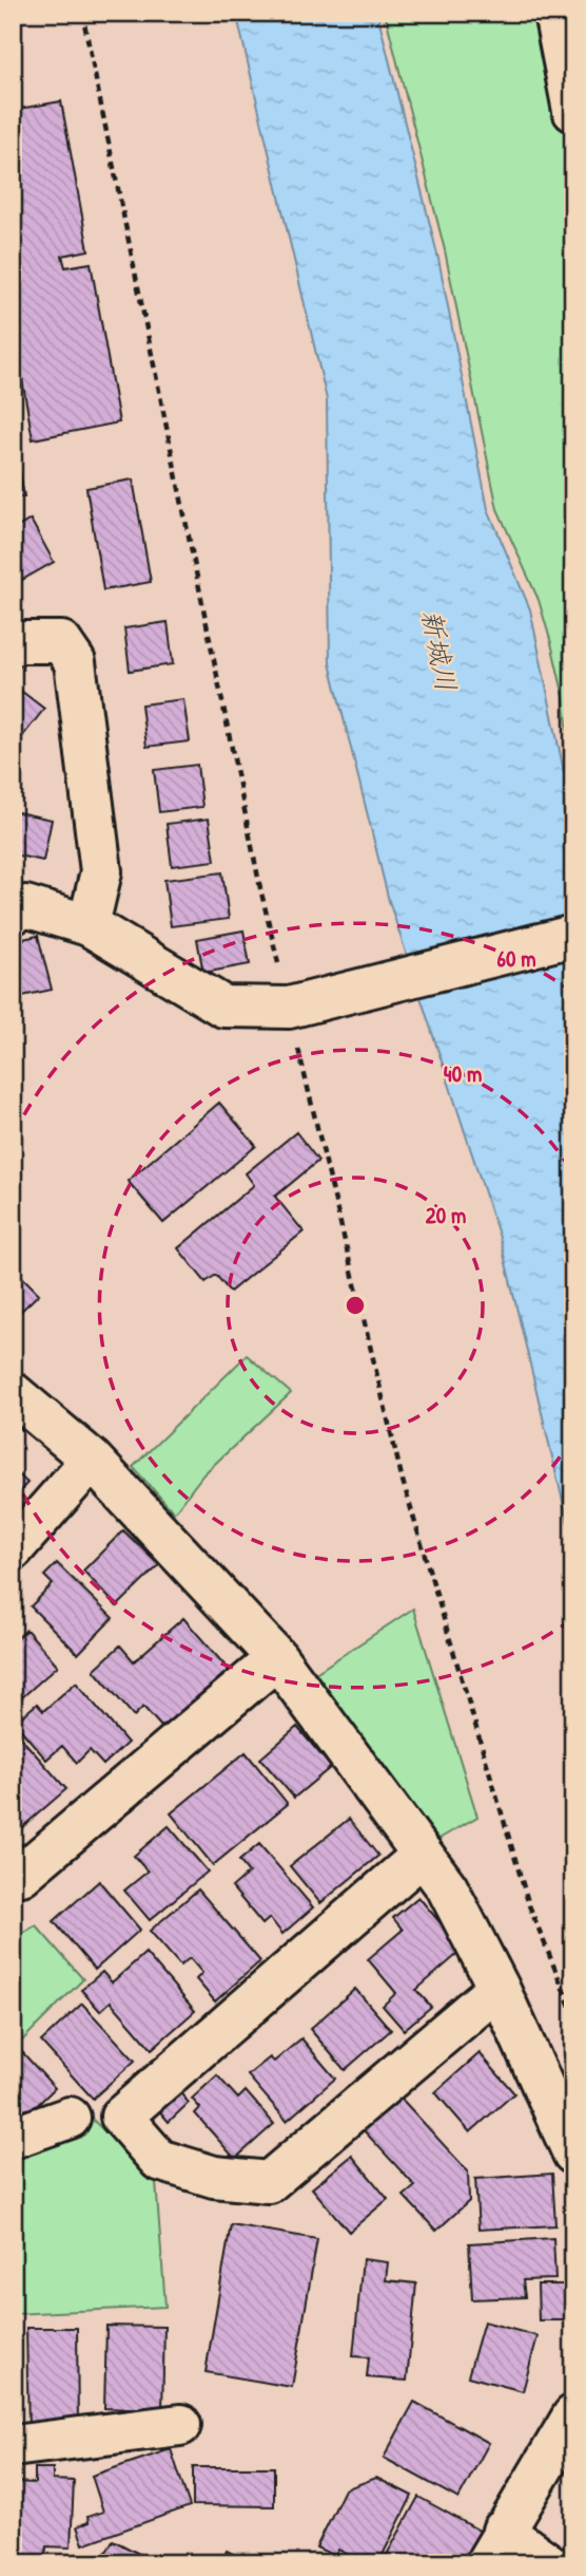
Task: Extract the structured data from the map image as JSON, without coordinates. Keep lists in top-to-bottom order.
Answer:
{
  "water": ["新城川"],
  "rings": ["60 m", "40 m", "20 m"]
}
